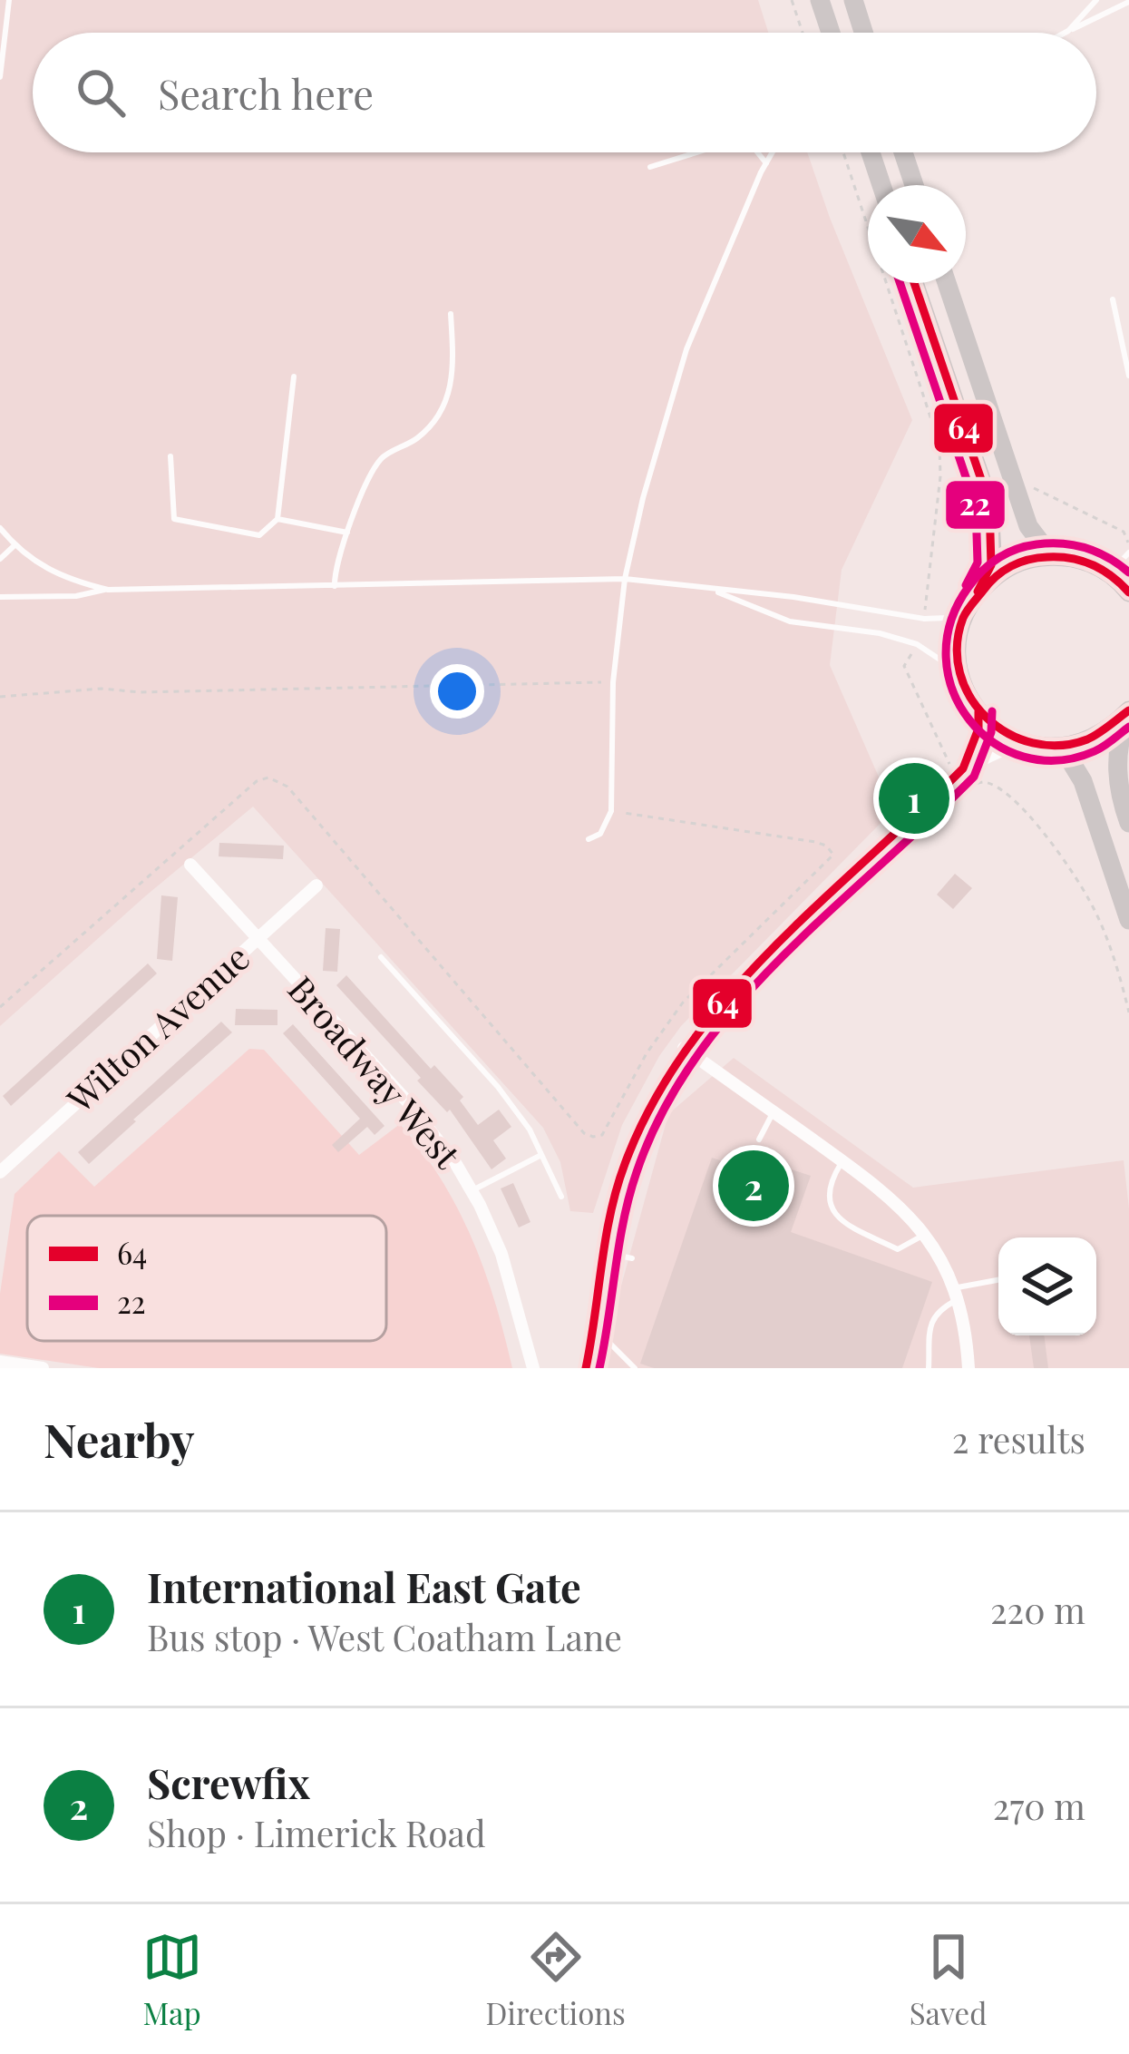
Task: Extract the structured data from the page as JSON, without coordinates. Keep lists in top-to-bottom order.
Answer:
{
  "streets": {
    "street": ["Wilton Avenue", "Broadway West"]
  },
  "crossings": [
    ["Wilton Avenue", "Broadway West"]
  ],
  "lines": ["transit line 64", "transit line 22"],
  "legend": ["64", "22"],
  "north": "bottom right",
  "page": {
    "search": "Search here",
    "pins": ["1", "2"],
    "heading": ["Nearby", "2 results"],
    "list": [
      {
        "mark": "1",
        "name": "International East Gate",
        "note": "Bus stop · West Coatham Lane",
        "value": "220 m"
      },
      {
        "mark": "2",
        "name": "Screwfix",
        "note": "Shop · Limerick Road",
        "value": "270 m"
      }
    ],
    "nav": ["Map", "Directions", "Saved"]
  }
}
